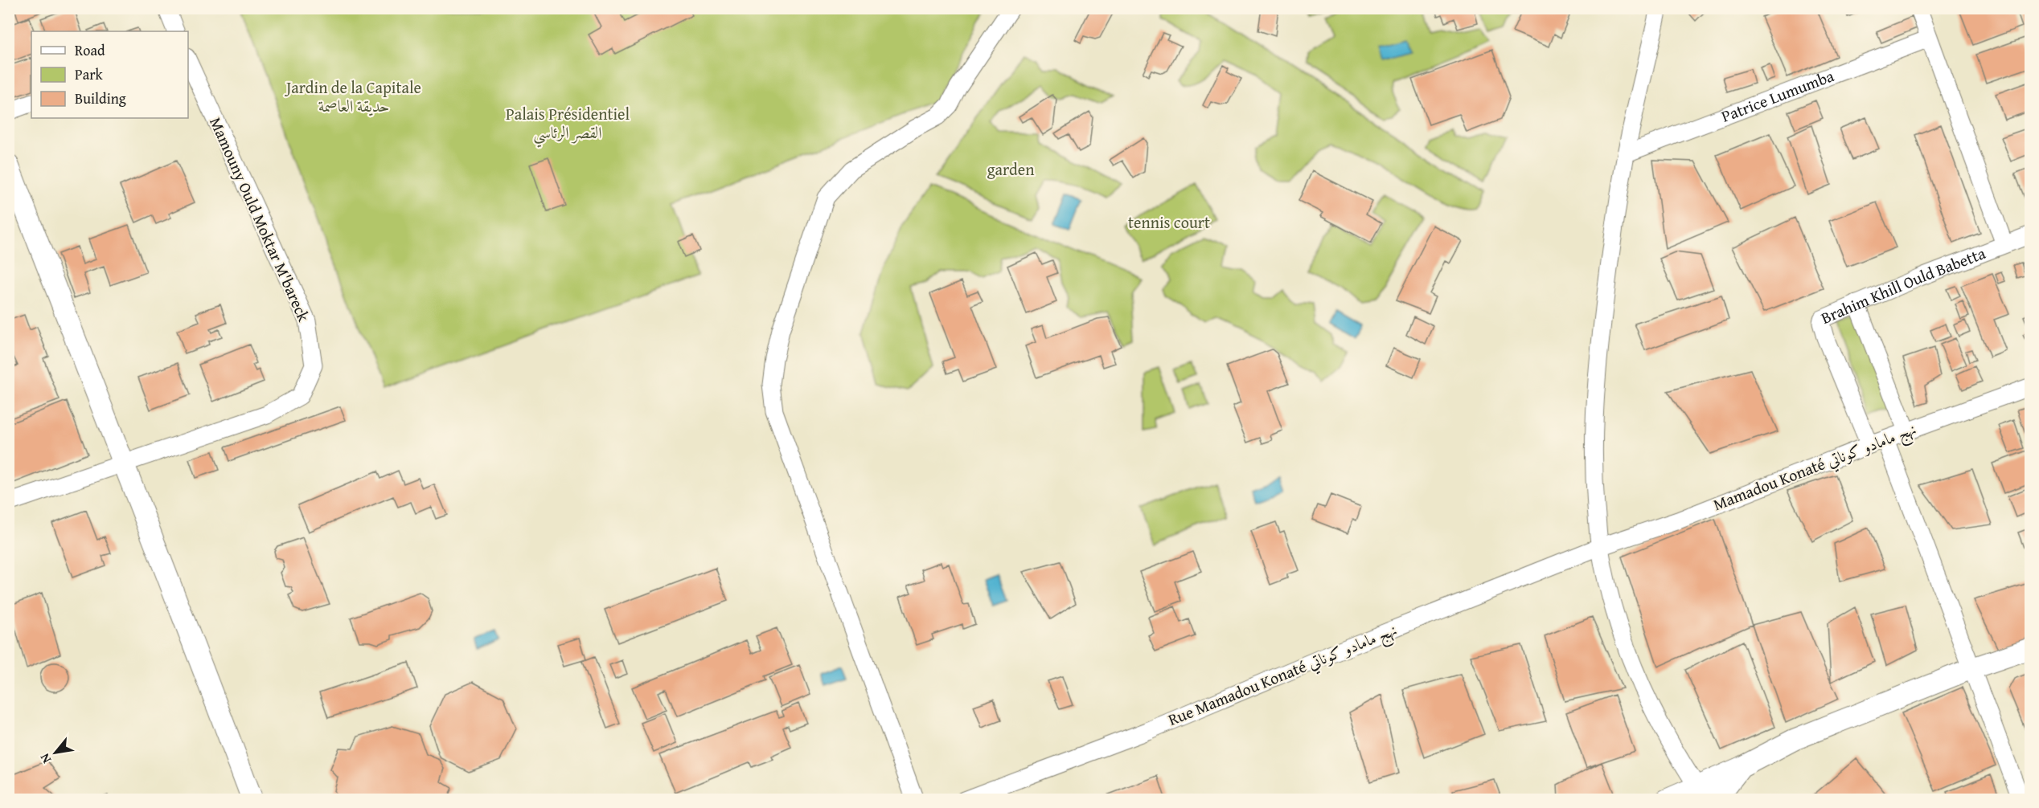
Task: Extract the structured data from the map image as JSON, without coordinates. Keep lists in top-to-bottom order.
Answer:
{
  "streets": {
    "street": [
      "Patrice Lumumba",
      "Mamouny Ould Moktar M'bareck",
      "Brahim Khill Ould Babetta",
      "Mamadou Konaté نهج مامادو كوناتي",
      "Rue Mamadou Konaté نهج مامادو كوناتي"
    ]
  },
  "crossings": [
    ["Brahim Khill Ould Babetta", "Mamadou Konaté نهج مامادو كوناتي"],
    ["Mamadou Konaté نهج مامادو كوناتي", "Rue Mamadou Konaté نهج مامادو كوناتي"]
  ],
  "parks": [
    "Jardin de la Capitale حديقة العاصمة",
    "Palais Présidentiel القصر الرئاسي",
    "garden",
    "tennis court"
  ],
  "legend": ["Road", "Park", "Building"],
  "north": "bottom left"
}
